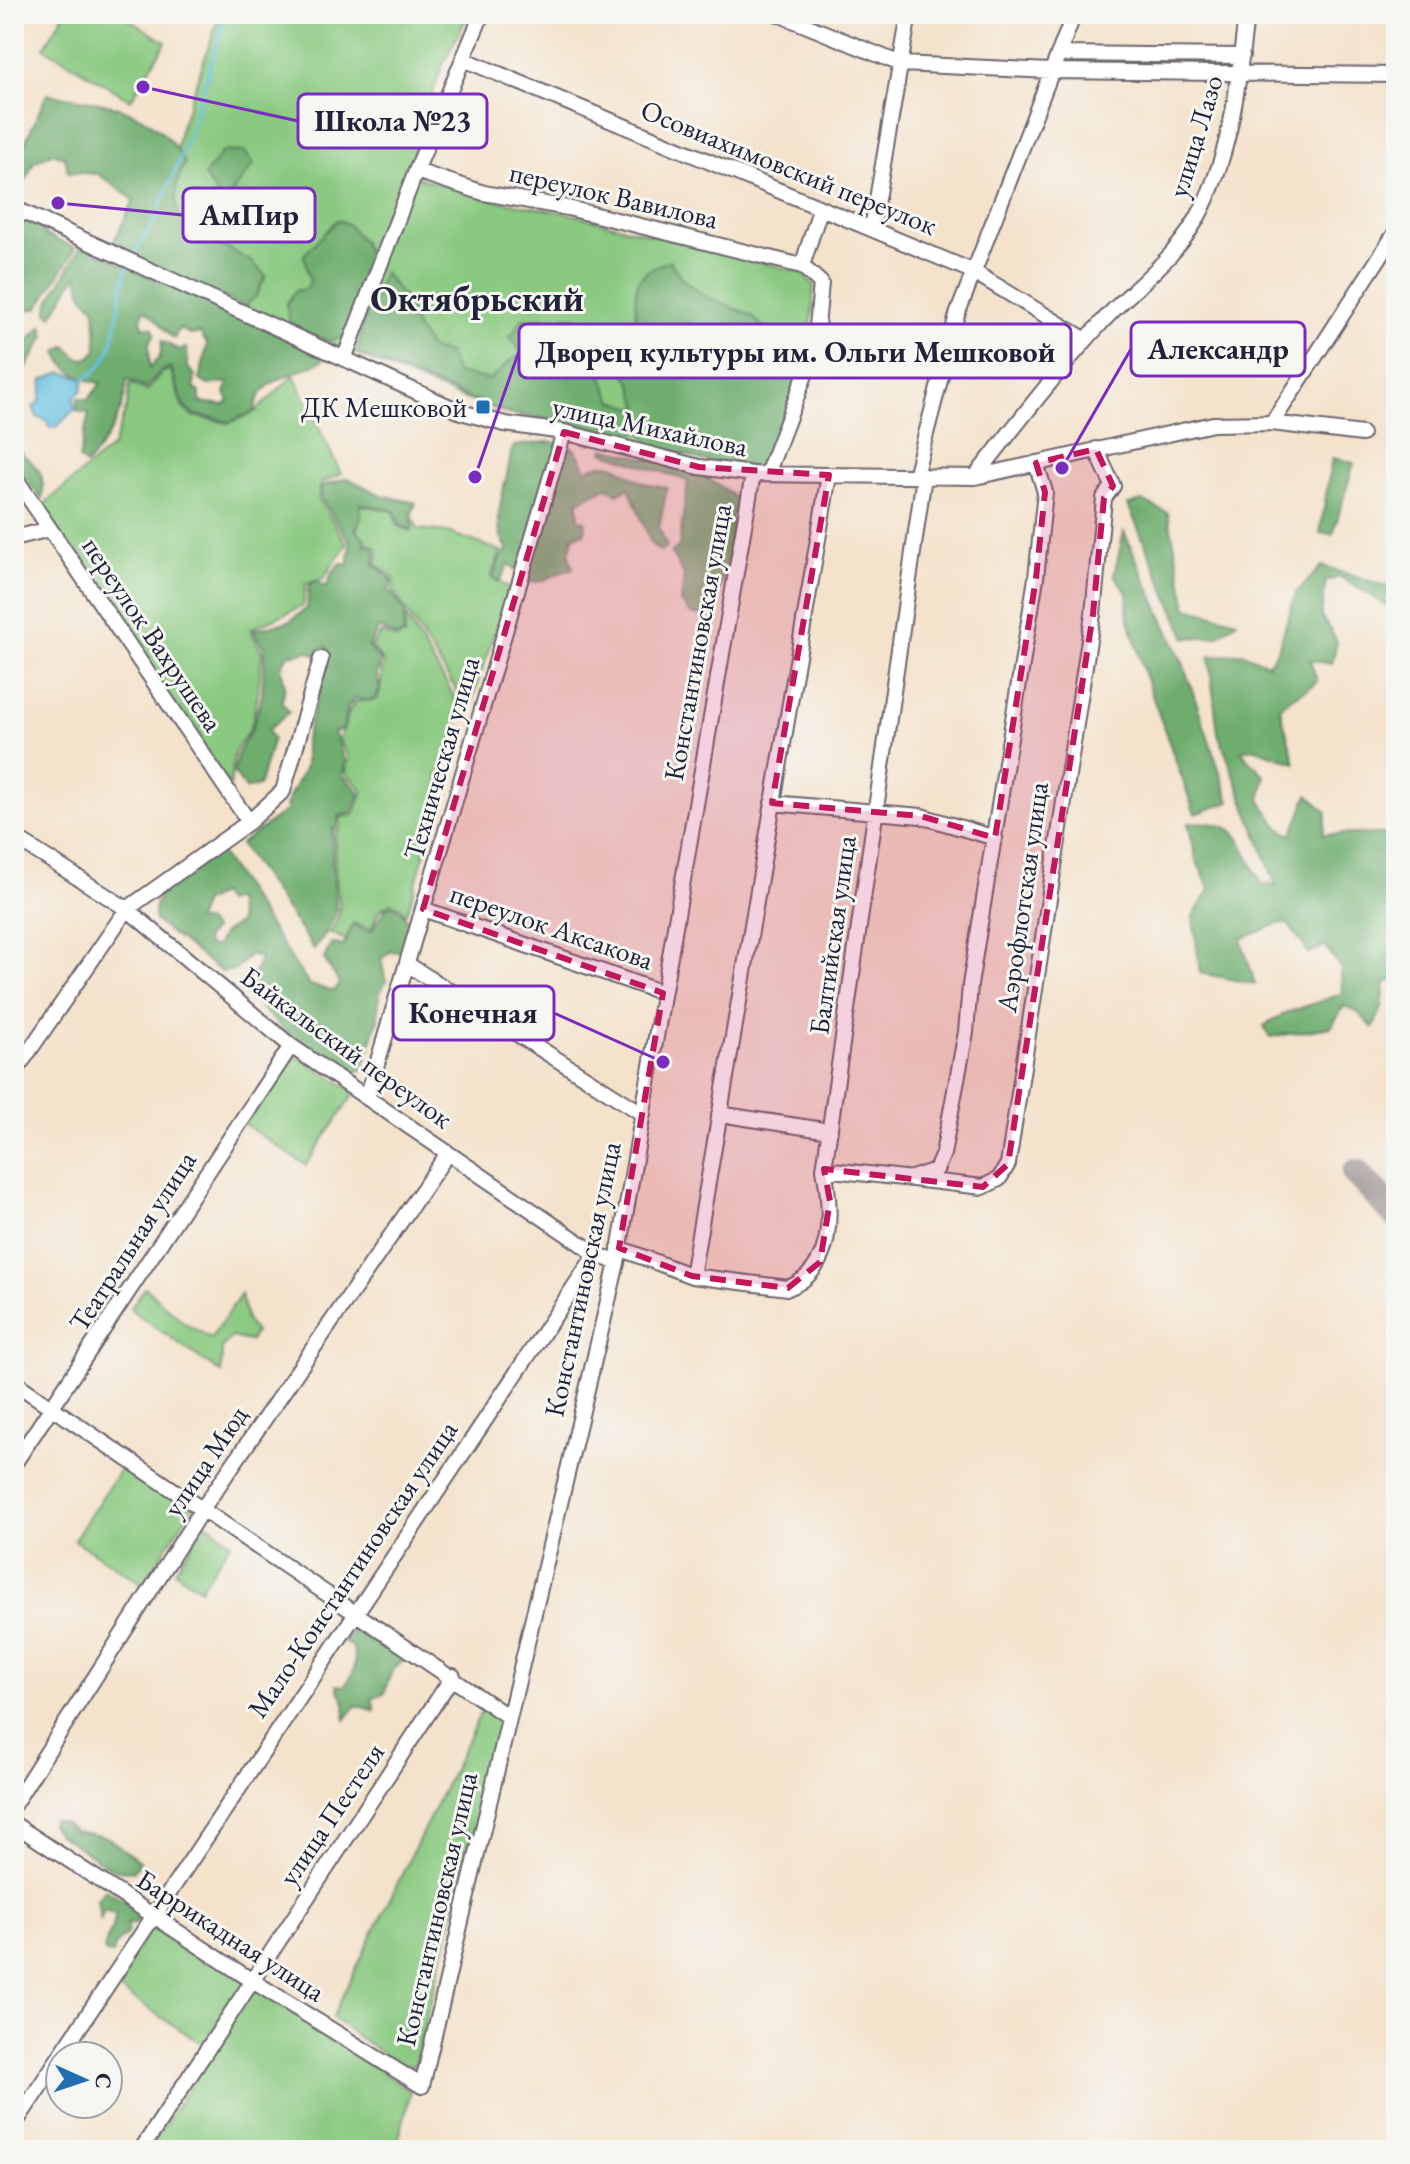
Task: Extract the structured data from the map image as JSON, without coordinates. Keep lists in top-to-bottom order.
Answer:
{
  "streets": {
    "street": [
      "улица Лазо",
      "Осовиахимовский переулок",
      "переулок Вавилова",
      "улица Михайлова",
      "переулок Вахрушева",
      "Константиновская улица",
      "Техническая улица",
      "Аэрофлотская улица",
      "переулок Аксакова",
      "Балтийская улица",
      "Байкальский переулок",
      "Театральная улица",
      "улица Мюд",
      "Мало-Константиновская улица",
      "улица Пестеля",
      "Баррикадная улица"
    ]
  },
  "crossings": [
    ["улица Лазо", "Осовиахимовский переулок"],
    ["улица Лазо", "улица Михайлова"],
    ["Осовиахимовский переулок", "Балтийская улица"],
    ["переулок Вавилова", "Константиновская улица"],
    ["улица Михайлова", "Константиновская улица"],
    ["улица Михайлова", "Техническая улица"],
    ["улица Михайлова", "Аэрофлотская улица"],
    ["улица Михайлова", "Балтийская улица"],
    ["Константиновская улица", "переулок Аксакова"],
    ["Константиновская улица", "Балтийская улица"],
    ["Константиновская улица", "Байкальский переулок"],
    ["Константиновская улица", "Баррикадная улица"],
    ["Техническая улица", "переулок Аксакова"],
    ["Техническая улица", "Байкальский переулок"],
    ["Аэрофлотская улица", "Балтийская улица"],
    ["Балтийская улица", "Байкальский переулок"],
    ["Байкальский переулок", "Театральная улица"],
    ["Байкальский переулок", "улица Мюд"],
    ["Байкальский переулок", "Мало-Константиновская улица"],
    ["Мало-Константиновская улица", "Баррикадная улица"],
    ["улица Пестеля", "Баррикадная улица"]
  ],
  "districts": ["Октябрьский"],
  "places": {
    "other": [
      "Школа №23",
      "АмПир",
      "Александр",
      "Дворец культуры им. Ольги Мешковой",
      "Конечная"
    ],
    "transit": ["ДК Мешковой"]
  },
  "north": "right"
}
